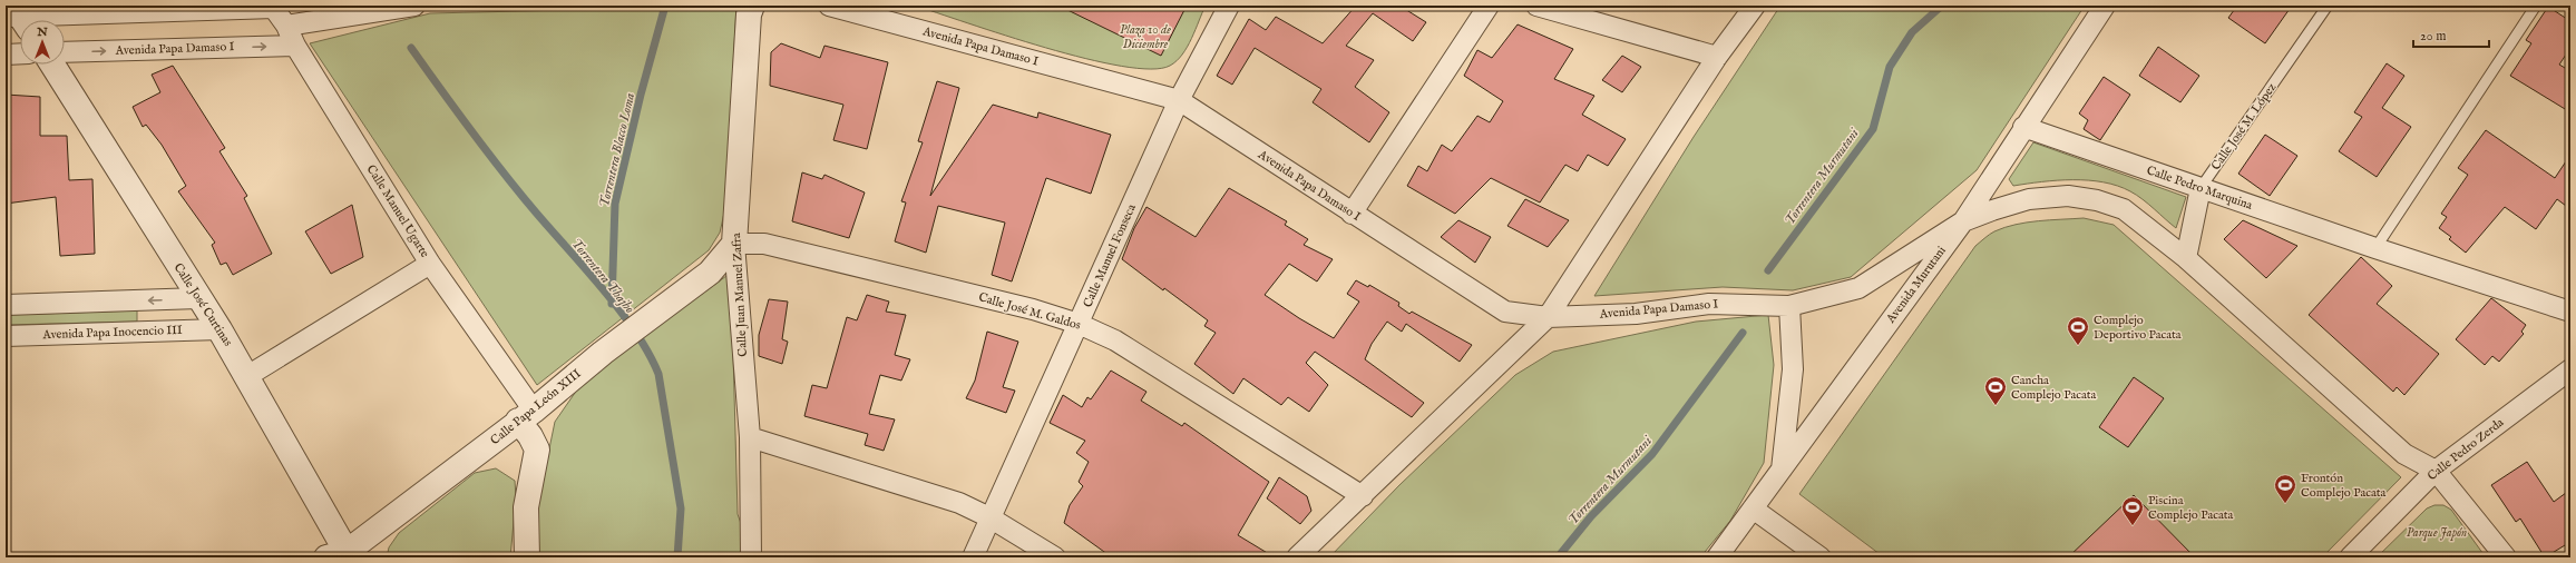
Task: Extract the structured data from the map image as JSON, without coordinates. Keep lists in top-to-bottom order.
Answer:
{
  "streets": {
    "street": [
      "Avenida Papa Damaso I",
      "Calle José M. López",
      "Calle Pedro Marquina",
      "Calle Manuel Ugarte",
      "Calle Manuel Fonseca",
      "Avenida Murutani",
      "Calle Juan Manuel Zafra",
      "Calle José Curtinas",
      "Calle José M. Galdos",
      "Avenida Papa Inocencio III",
      "Calle Papa León XIII",
      "Calle Pedro Zerda"
    ]
  },
  "crossings": [
    ["Avenida Papa Damaso I", "Calle Manuel Ugarte"],
    ["Avenida Papa Damaso I", "Calle Manuel Fonseca"],
    ["Avenida Papa Damaso I", "Avenida Murutani"],
    ["Calle José M. López", "Calle Pedro Marquina"],
    ["Calle Pedro Marquina", "Avenida Murutani"],
    ["Calle Manuel Ugarte", "Calle Papa León XIII"],
    ["Calle Manuel Fonseca", "Calle José M. Galdos"],
    ["Calle Juan Manuel Zafra", "Calle José M. Galdos"],
    ["Calle Juan Manuel Zafra", "Calle Papa León XIII"],
    ["Calle José Curtinas", "Avenida Papa Inocencio III"],
    ["Calle José Curtinas", "Calle Papa León XIII"],
    ["Calle José M. Galdos", "Calle Papa León XIII"]
  ],
  "water": ["Torrentera Blacco Loma", "Torrentera Murmutani", "Torrentera Thajho"],
  "parks": ["Plaza 10 de Diciembre", "Parque Japón"],
  "places": {
    "sports": [
      "Complejo Deportivo Pacata",
      "Cancha Complejo Pacata",
      "Frontón Complejo Pacata",
      "Piscina Complejo Pacata"
    ]
  },
  "scale_bar": "20 m",
  "north": "top"
}
